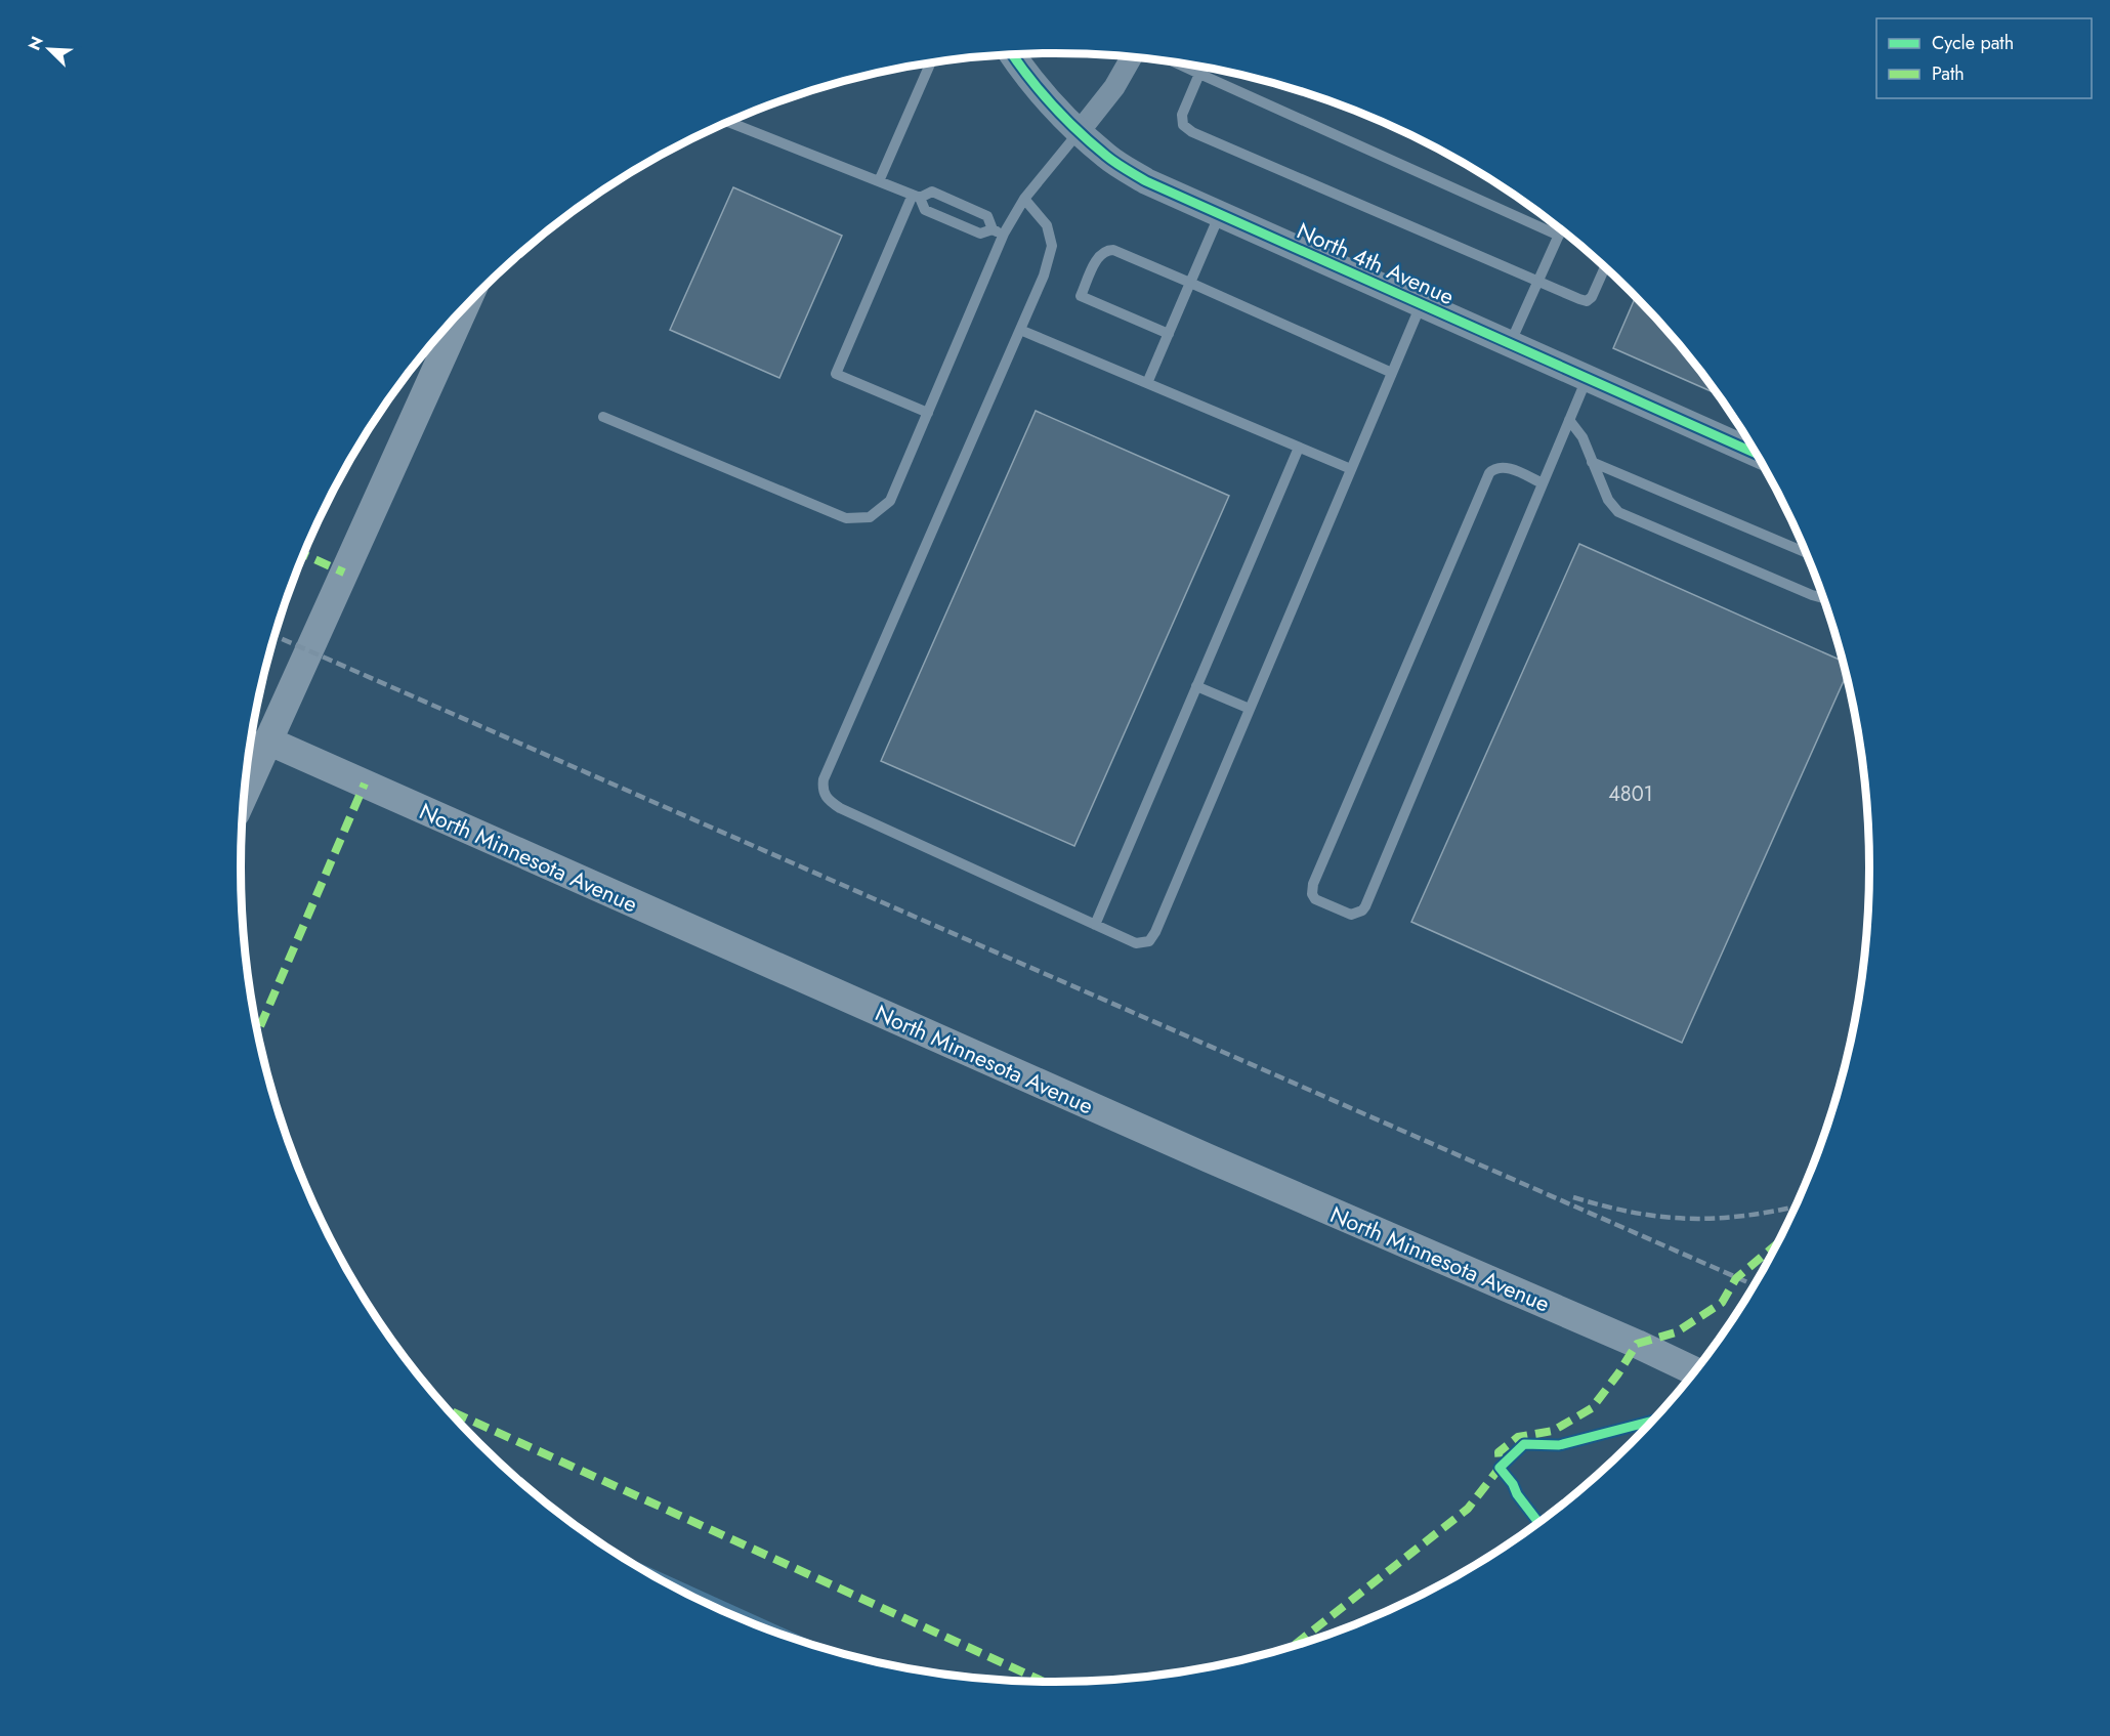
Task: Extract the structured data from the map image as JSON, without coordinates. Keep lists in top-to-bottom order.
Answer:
{
  "streets": {
    "main road": ["North Minnesota Avenue"],
    "street": ["North 4th Avenue"]
  },
  "house_numbers": ["4801"],
  "legend": ["Cycle path", "Path"],
  "north": "top left"
}
